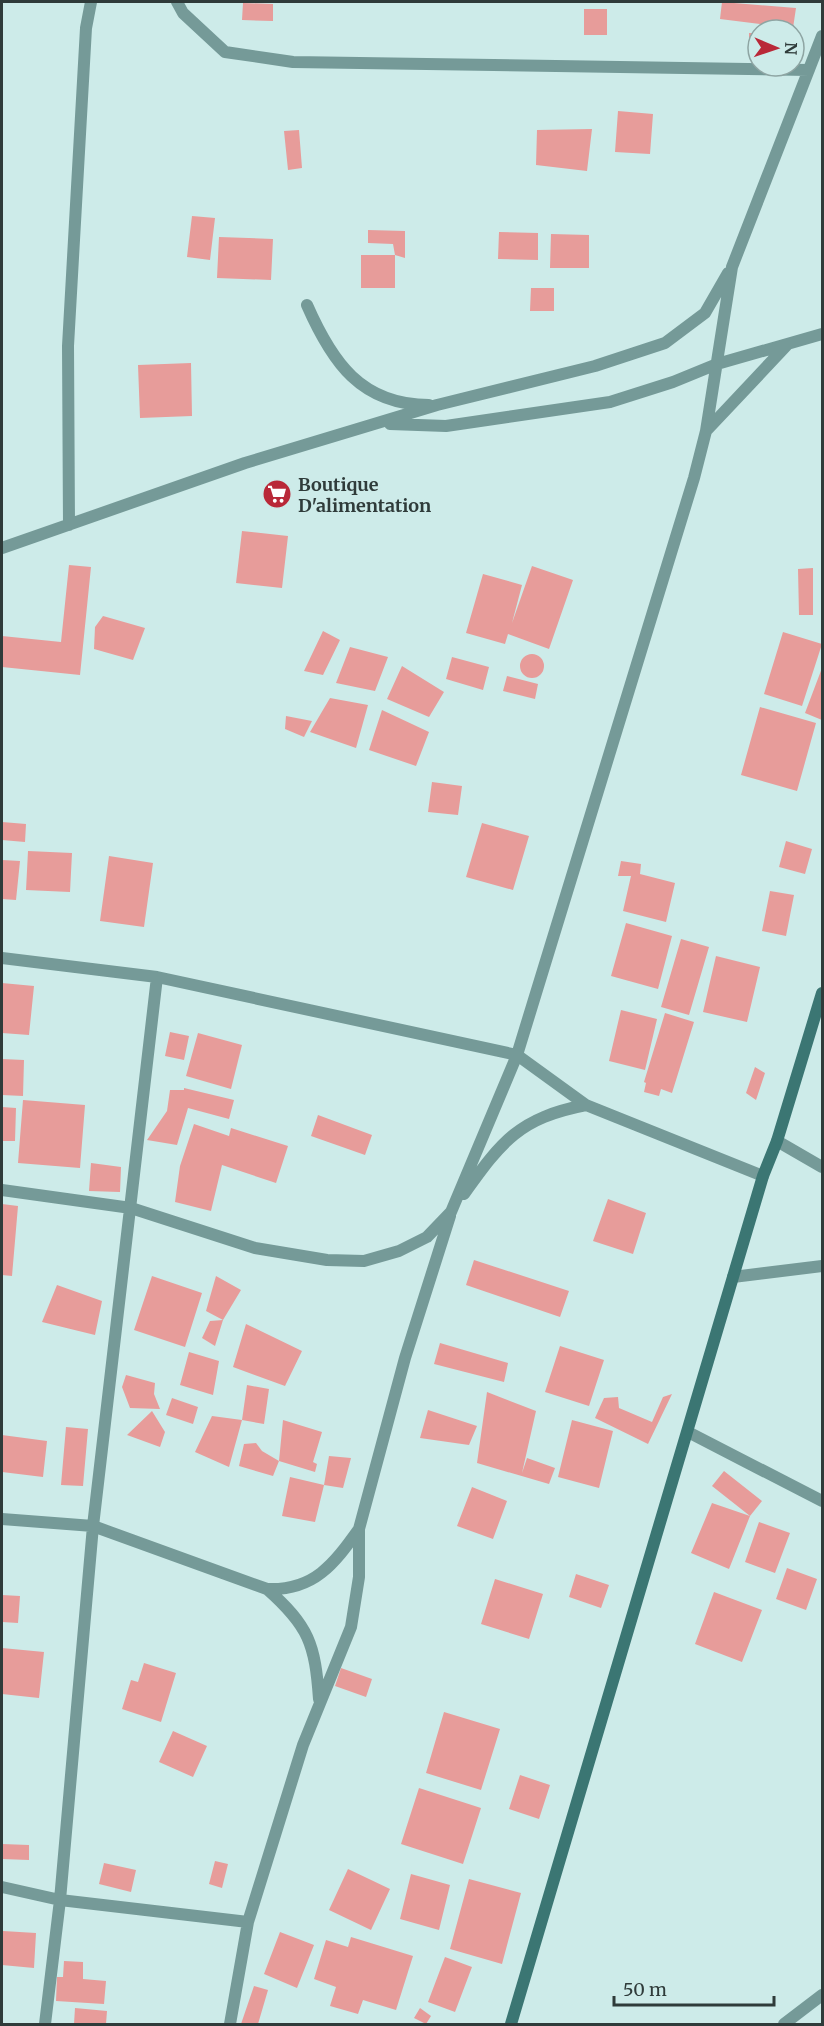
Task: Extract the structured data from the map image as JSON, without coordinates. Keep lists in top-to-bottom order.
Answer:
{
  "places": {
    "supermarket": ["Boutique D'alimentation"]
  },
  "scale_bar": "50 m",
  "north": "right"
}
